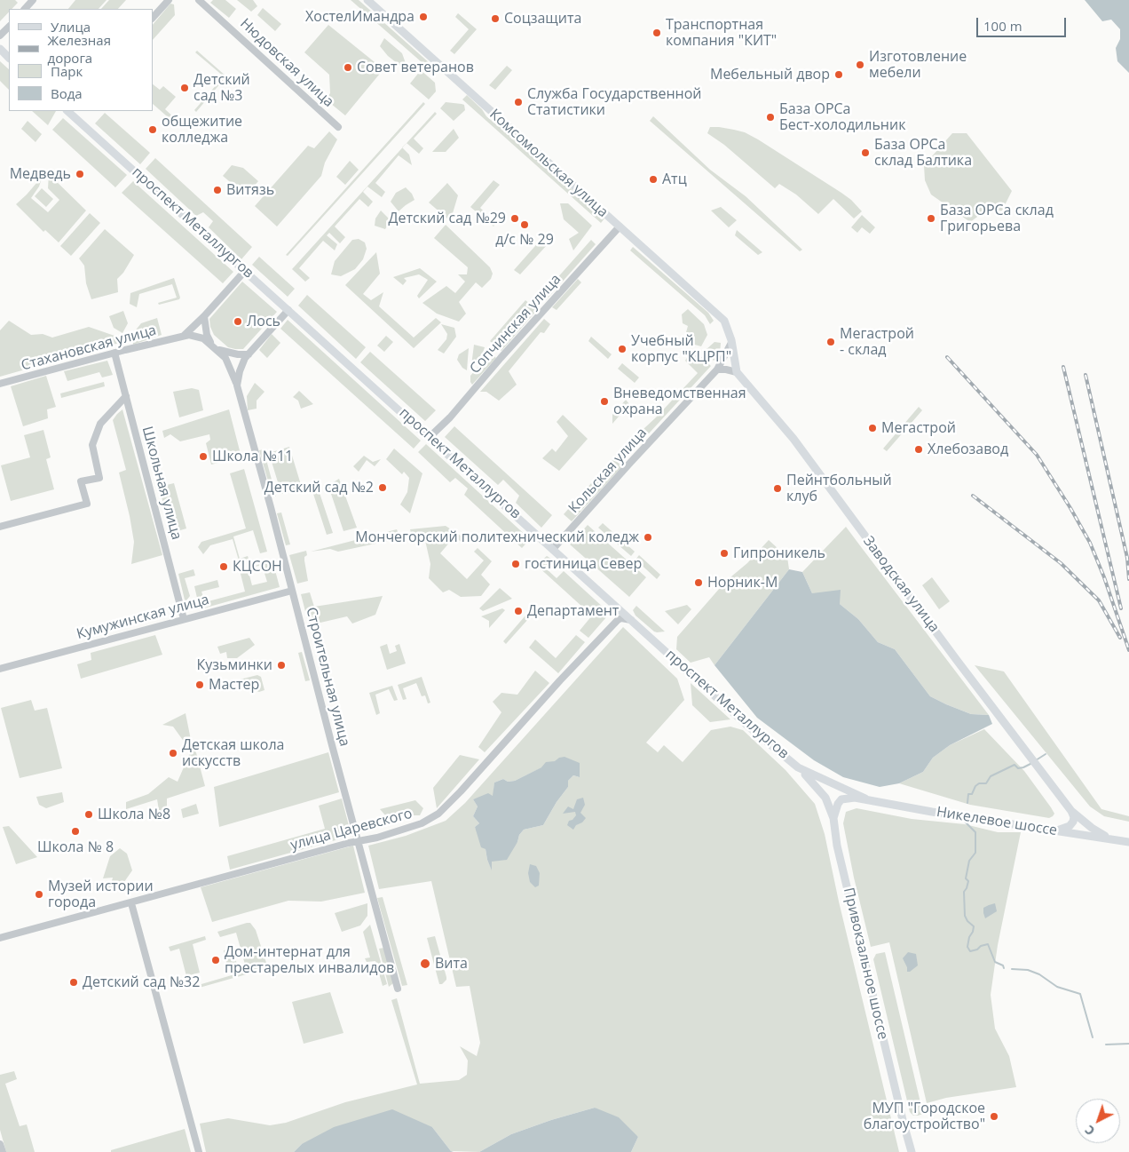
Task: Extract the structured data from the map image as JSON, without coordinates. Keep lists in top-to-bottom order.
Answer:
{
  "streets": {
    "main road": [
      "Комсомольская улица",
      "проспект Металлургов",
      "Заводская улица",
      "Никелевое шоссе",
      "Привокзальное шоссе"
    ],
    "street": [
      "Нюдовская улица",
      "Сопчинская улица",
      "Стахановская улица",
      "Кольская улица",
      "Школьная улица",
      "Кумужинская улица",
      "Строительная улица",
      "улица Царевского"
    ]
  },
  "crossings": [
    ["Комсомольская улица", "Сопчинская улица"],
    ["Комсомольская улица", "Кольская улица"],
    ["проспект Металлургов", "Сопчинская улица"],
    ["проспект Металлургов", "Кольская улица"],
    ["проспект Металлургов", "Строительная улица"],
    ["проспект Металлургов", "Никелевое шоссе"],
    ["проспект Металлургов", "Привокзальное шоссе"],
    ["Стахановская улица", "Школьная улица"],
    ["Школьная улица", "Кумужинская улица"],
    ["Заводская улица", "Никелевое шоссе"],
    ["Кумужинская улица", "Строительная улица"],
    ["Строительная улица", "улица Царевского"]
  ],
  "places": [
    "ХостелИмандра",
    "Соцзащита",
    "Транспортная компания \"КИТ\"",
    "Изготовление мебели",
    "Совет ветеранов",
    "Мебельный двор",
    "Детский сад №3",
    "Служба Государственной Статистики",
    "База ОРСа Бест-холодильник",
    "общежитие колледжа",
    "База ОРСа склад Балтика",
    "Медведь",
    "Атц",
    "Витязь",
    "Детский сад №29",
    "База ОРСа склад Григорьева",
    "д/с № 29",
    "Лось",
    "Мегастрой - склад",
    "Учебный корпус \"КЦРП\"",
    "Вневедомственная охрана",
    "Мегастрой",
    "Хлебозавод",
    "Школа №11",
    "Детский сад №2",
    "Пейнтбольный клуб",
    "Мончегорский политехнический коледж",
    "Гипроникель",
    "гостиница Север",
    "КЦСОН",
    "Норник-М",
    "Департамент",
    "Кузьминки",
    "Мастер",
    "Детская школа искусств",
    "Школа №8",
    "Школа № 8",
    "Музей истории города",
    "Дом-интернат для престарелых инвалидов",
    "Вита",
    "Детский сад №32",
    "МУП \"Городское благоустройство\""
  ],
  "legend": [
    "Улица",
    "Железная дорога",
    "Парк",
    "Вода"
  ],
  "scale_bar": "100 m",
  "north": "bottom left"
}
